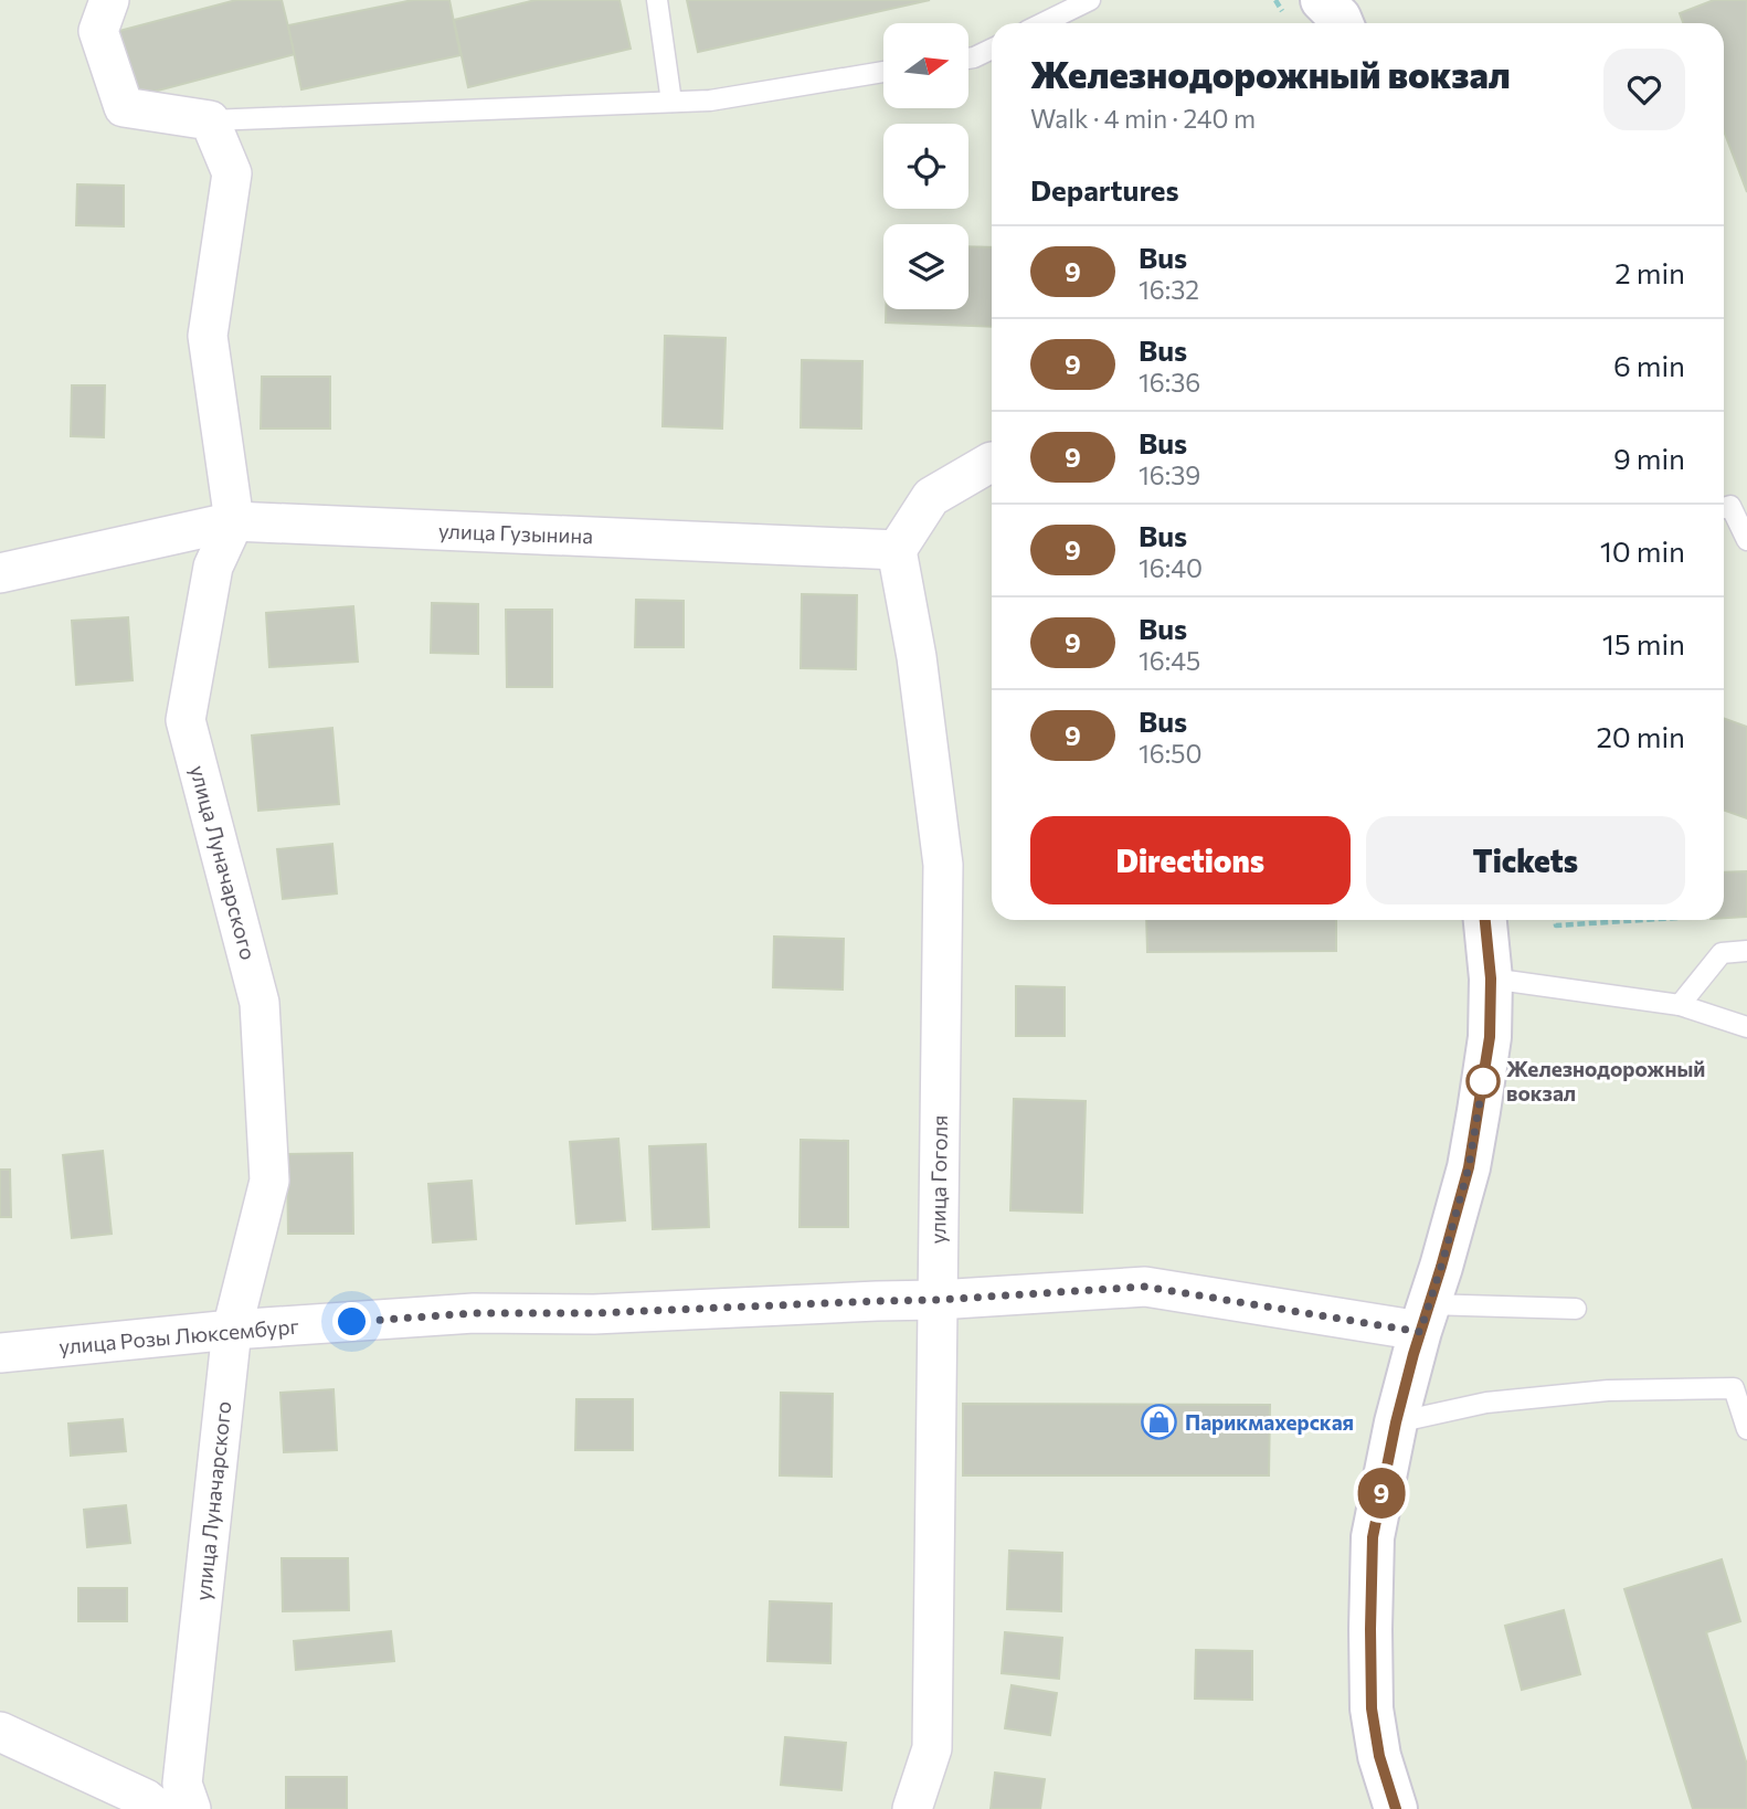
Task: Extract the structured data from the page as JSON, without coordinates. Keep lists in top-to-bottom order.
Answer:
{
  "streets": {
    "street": [
      "улица Гузынина",
      "улица Луначарского",
      "улица Гоголя",
      "улица Розы Люксембург"
    ]
  },
  "crossings": [
    ["улица Гузынина", "улица Луначарского"],
    ["улица Гузынина", "улица Гоголя"],
    ["улица Луначарского", "улица Розы Люксембург"],
    ["улица Гоголя", "улица Розы Люксембург"]
  ],
  "places": {
    "other": ["Железнодорожный вокзал"],
    "shop": ["Парикмахерская"]
  },
  "lines": ["bus line 9"],
  "north": "right",
  "page": {
    "on_map": "9",
    "heading": [
      ["Железнодорожный вокзал", "Walk · 4 min · 240 m"],
      "Departures"
    ],
    "list": [
      {
        "mark": "9",
        "name": "Bus",
        "note": "16:32",
        "value": "2 min"
      },
      {
        "mark": "9",
        "name": "Bus",
        "note": "16:36",
        "value": "6 min"
      },
      {
        "mark": "9",
        "name": "Bus",
        "note": "16:39",
        "value": "9 min"
      },
      {
        "mark": "9",
        "name": "Bus",
        "note": "16:40",
        "value": "10 min"
      },
      {
        "mark": "9",
        "name": "Bus",
        "note": "16:45",
        "value": "15 min"
      },
      {
        "mark": "9",
        "name": "Bus",
        "note": "16:50",
        "value": "20 min"
      }
    ],
    "buttons": ["Directions", "Tickets"]
  }
}
